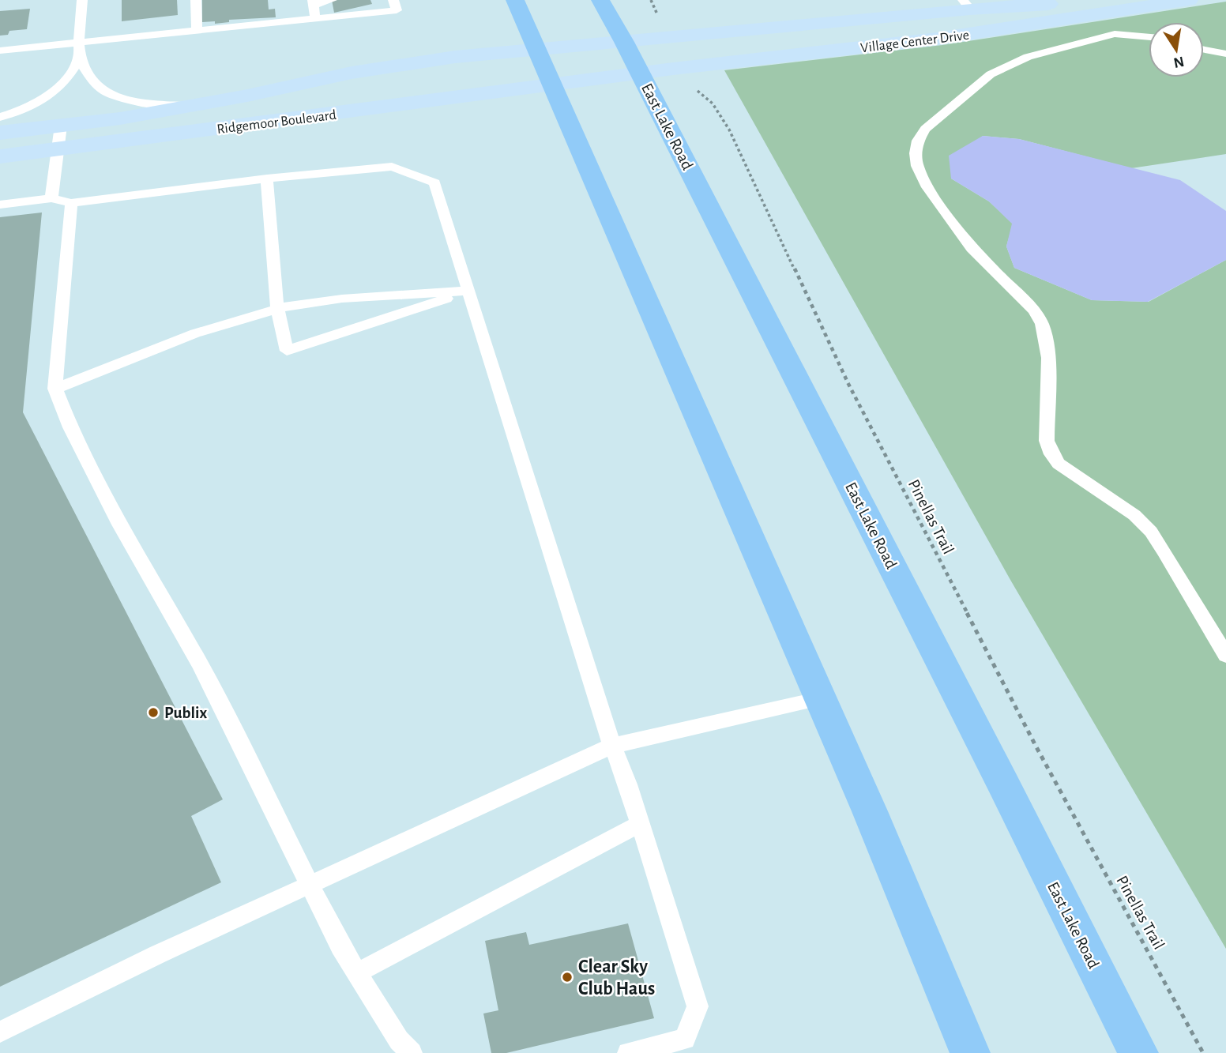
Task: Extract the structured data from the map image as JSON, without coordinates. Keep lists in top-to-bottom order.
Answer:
{
  "streets": {
    "main road": ["East Lake Road"],
    "street": ["Village Center Drive", "Ridgemoor Boulevard"],
    "path": ["Pinellas Trail"]
  },
  "crossings": [
    ["Village Center Drive", "Ridgemoor Boulevard"],
    ["Village Center Drive", "East Lake Road"],
    ["Village Center Drive", "Pinellas Trail"],
    ["Ridgemoor Boulevard", "East Lake Road"]
  ],
  "places": ["Publix", "Clear Sky Club Haus"],
  "north": "bottom"
}
